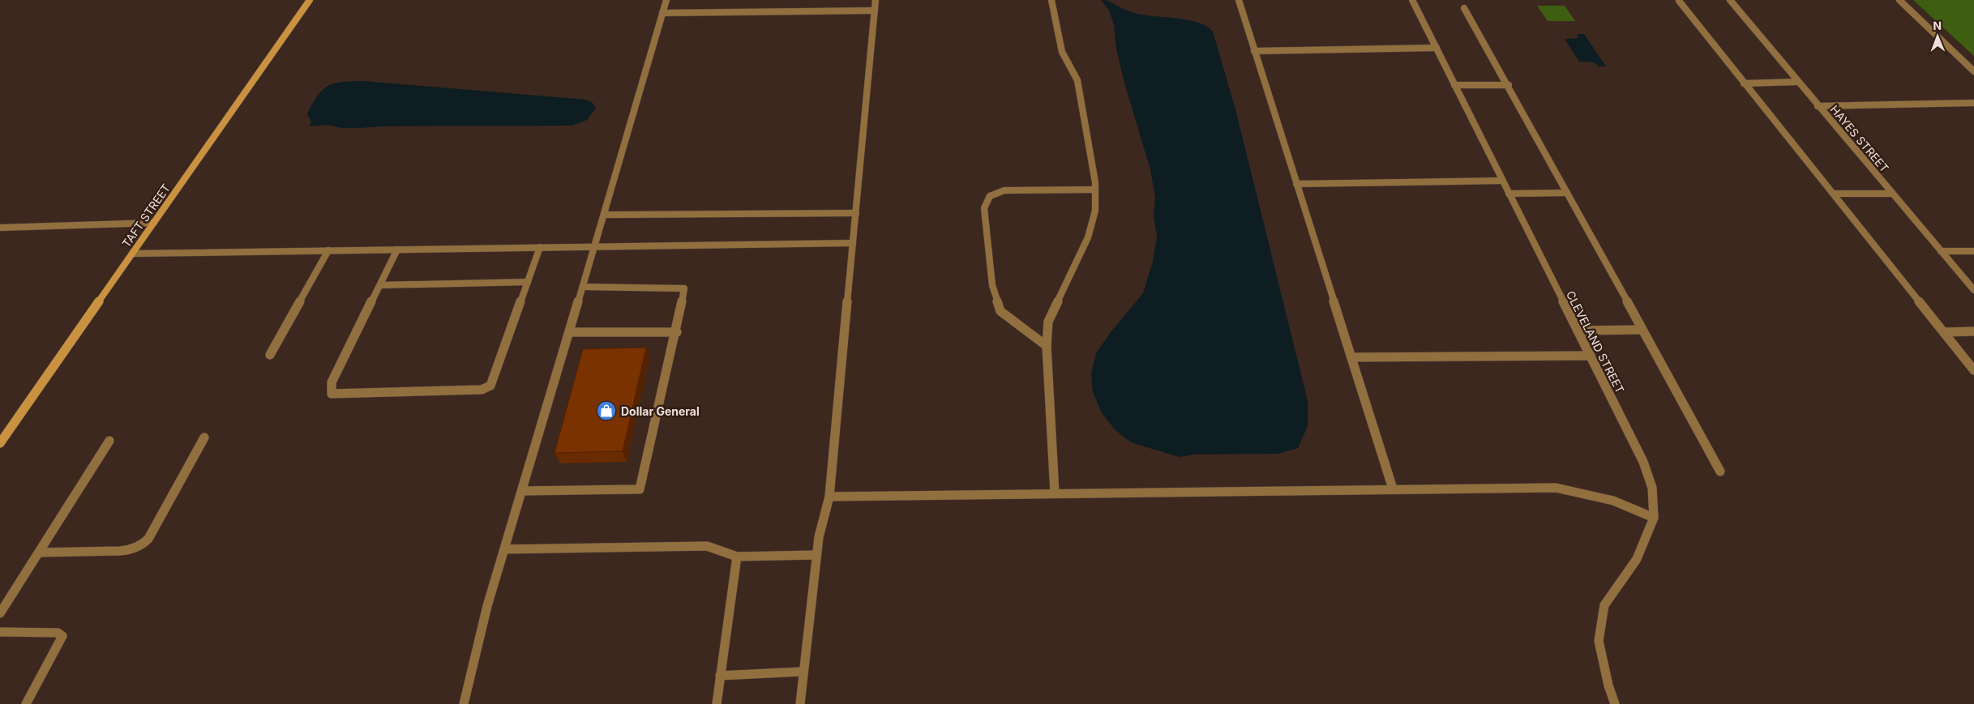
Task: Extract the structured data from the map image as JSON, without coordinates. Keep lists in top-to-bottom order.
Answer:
{
  "streets": {
    "main road": ["TAFT STREET"],
    "street": ["HAYES STREET", "CLEVELAND STREET"]
  },
  "places": {
    "shop": ["Dollar General"]
  },
  "north": "top"
}
